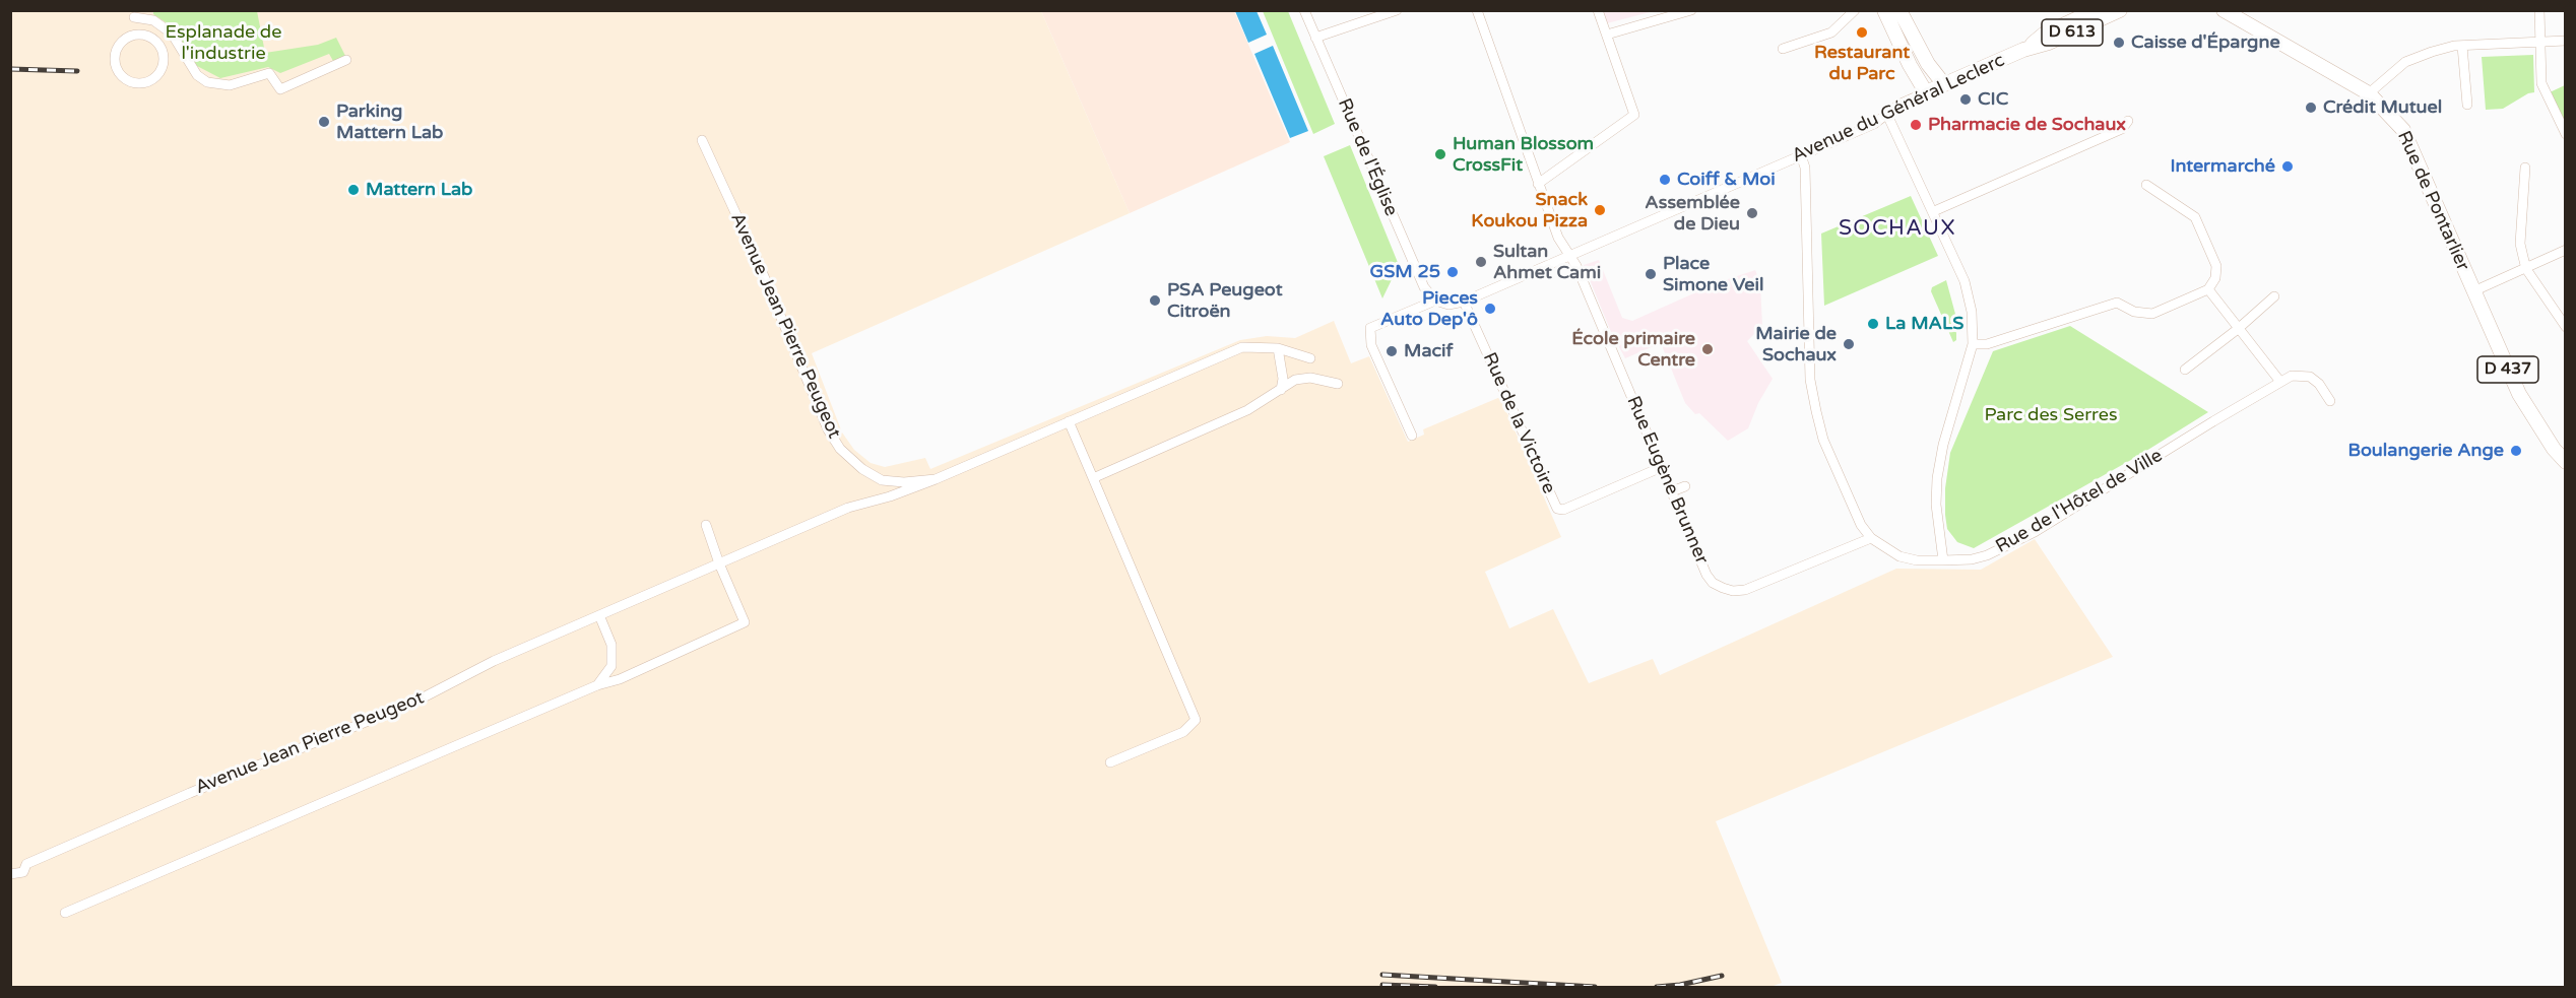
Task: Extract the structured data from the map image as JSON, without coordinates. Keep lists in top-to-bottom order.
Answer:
{
  "streets": {
    "main road": [
      "D 613",
      "Avenue du Général Leclerc",
      "Rue de Pontarlier",
      "D 437"
    ],
    "street": [
      "Rue de l'Église",
      "Avenue Jean Pierre Peugeot",
      "Rue de la Victoire",
      "Rue Eugène Brunner",
      "Rue de l'Hôtel de Ville"
    ]
  },
  "crossings": [
    ["Avenue du Général Leclerc", "Rue de l'Église"],
    ["Avenue du Général Leclerc", "Rue de la Victoire"],
    ["Avenue du Général Leclerc", "Rue Eugène Brunner"],
    ["Rue de la Victoire", "Rue Eugène Brunner"],
    ["Rue Eugène Brunner", "Rue de l'Hôtel de Ville"]
  ],
  "districts": ["SOCHAUX"],
  "parks": ["Esplanade de l'industrie", "Parc des Serres"],
  "places": [
    "Restaurant du Parc",
    "Caisse d'Épargne",
    "CIC",
    "Crédit Mutuel",
    "Parking Mattern Lab",
    "Pharmacie de Sochaux",
    "Human Blossom CrossFit",
    "Intermarché",
    "Coiff & Moi",
    "Mattern Lab",
    "Snack Koukou Pizza",
    "Assemblée de Dieu",
    "Sultan Ahmet Cami",
    "GSM 25",
    "Place Simone Veil",
    "PSA Peugeot Citroën",
    "Pieces Auto Dep'ô",
    "La MALS",
    "Mairie de Sochaux",
    "École primaire Centre",
    "Macif",
    "Boulangerie Ange"
  ]
}
